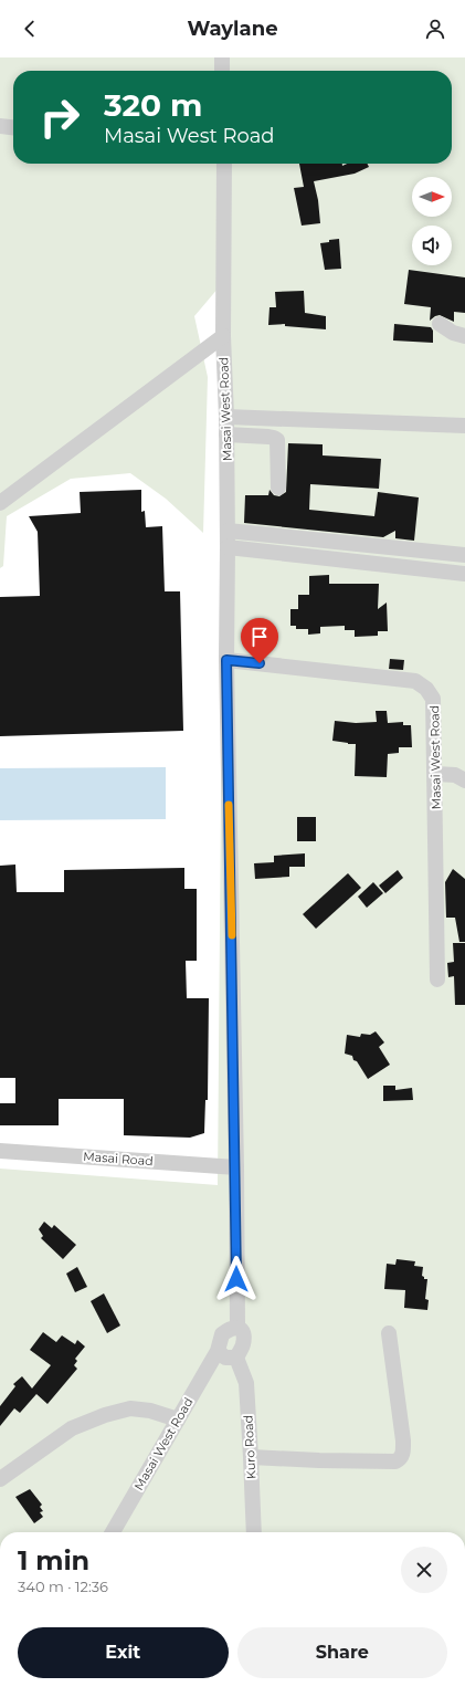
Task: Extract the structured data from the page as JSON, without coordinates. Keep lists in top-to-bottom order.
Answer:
{
  "streets": {
    "street": ["Masai West Road", "Masai Road", "Kuro Road"]
  },
  "crossings": [
    ["Masai West Road", "Masai Road"],
    ["Masai West Road", "Kuro Road"]
  ],
  "north": "right",
  "page": {
    "header": "Waylane",
    "turn": ["320 m", "Masai West Road"],
    "heading": ["1 min", "340 m · 12:36"],
    "buttons": ["Exit", "Share"]
  }
}
